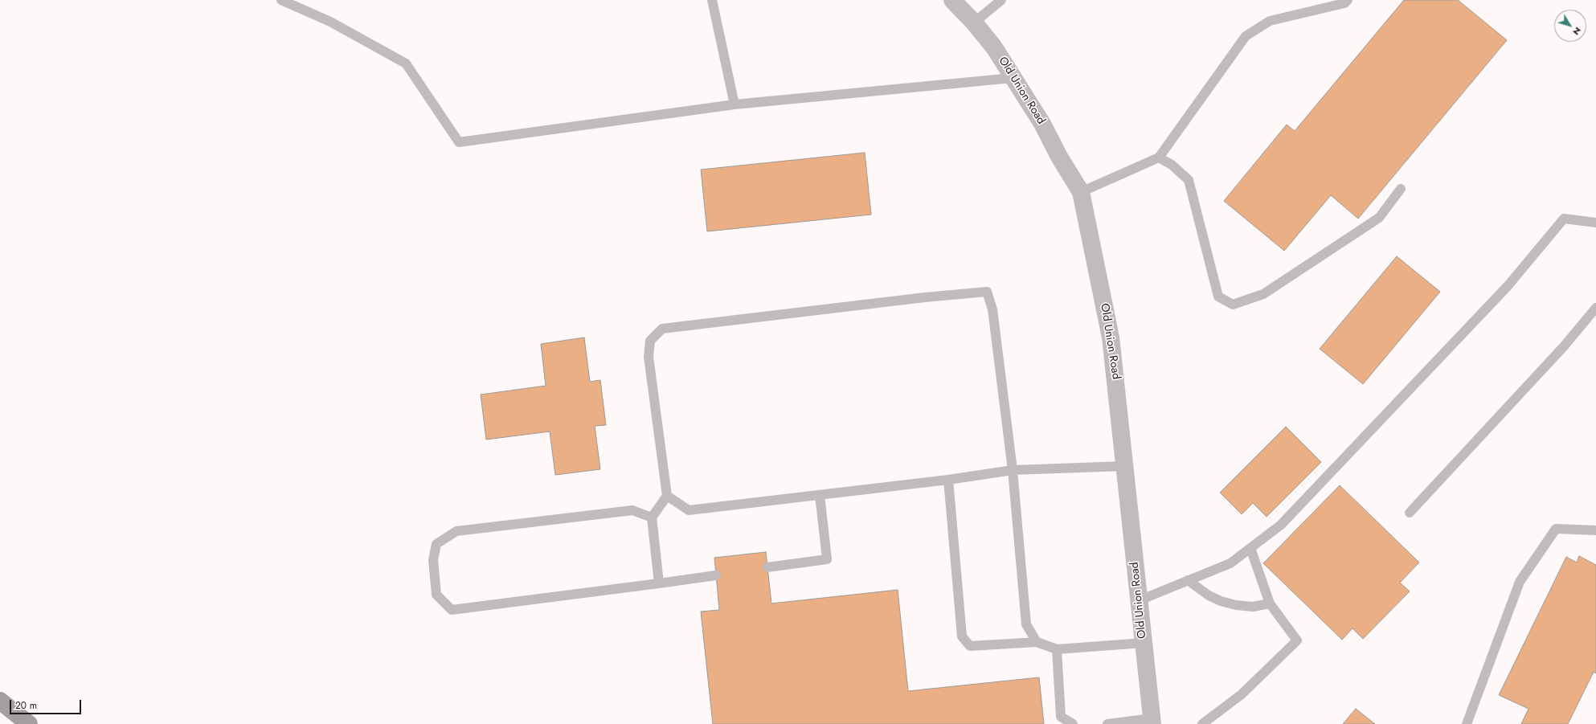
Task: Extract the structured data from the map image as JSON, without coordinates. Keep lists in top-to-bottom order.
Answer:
{
  "streets": {
    "street": ["Old Union Road"]
  },
  "scale_bar": "20 m",
  "north": "bottom right"
}
